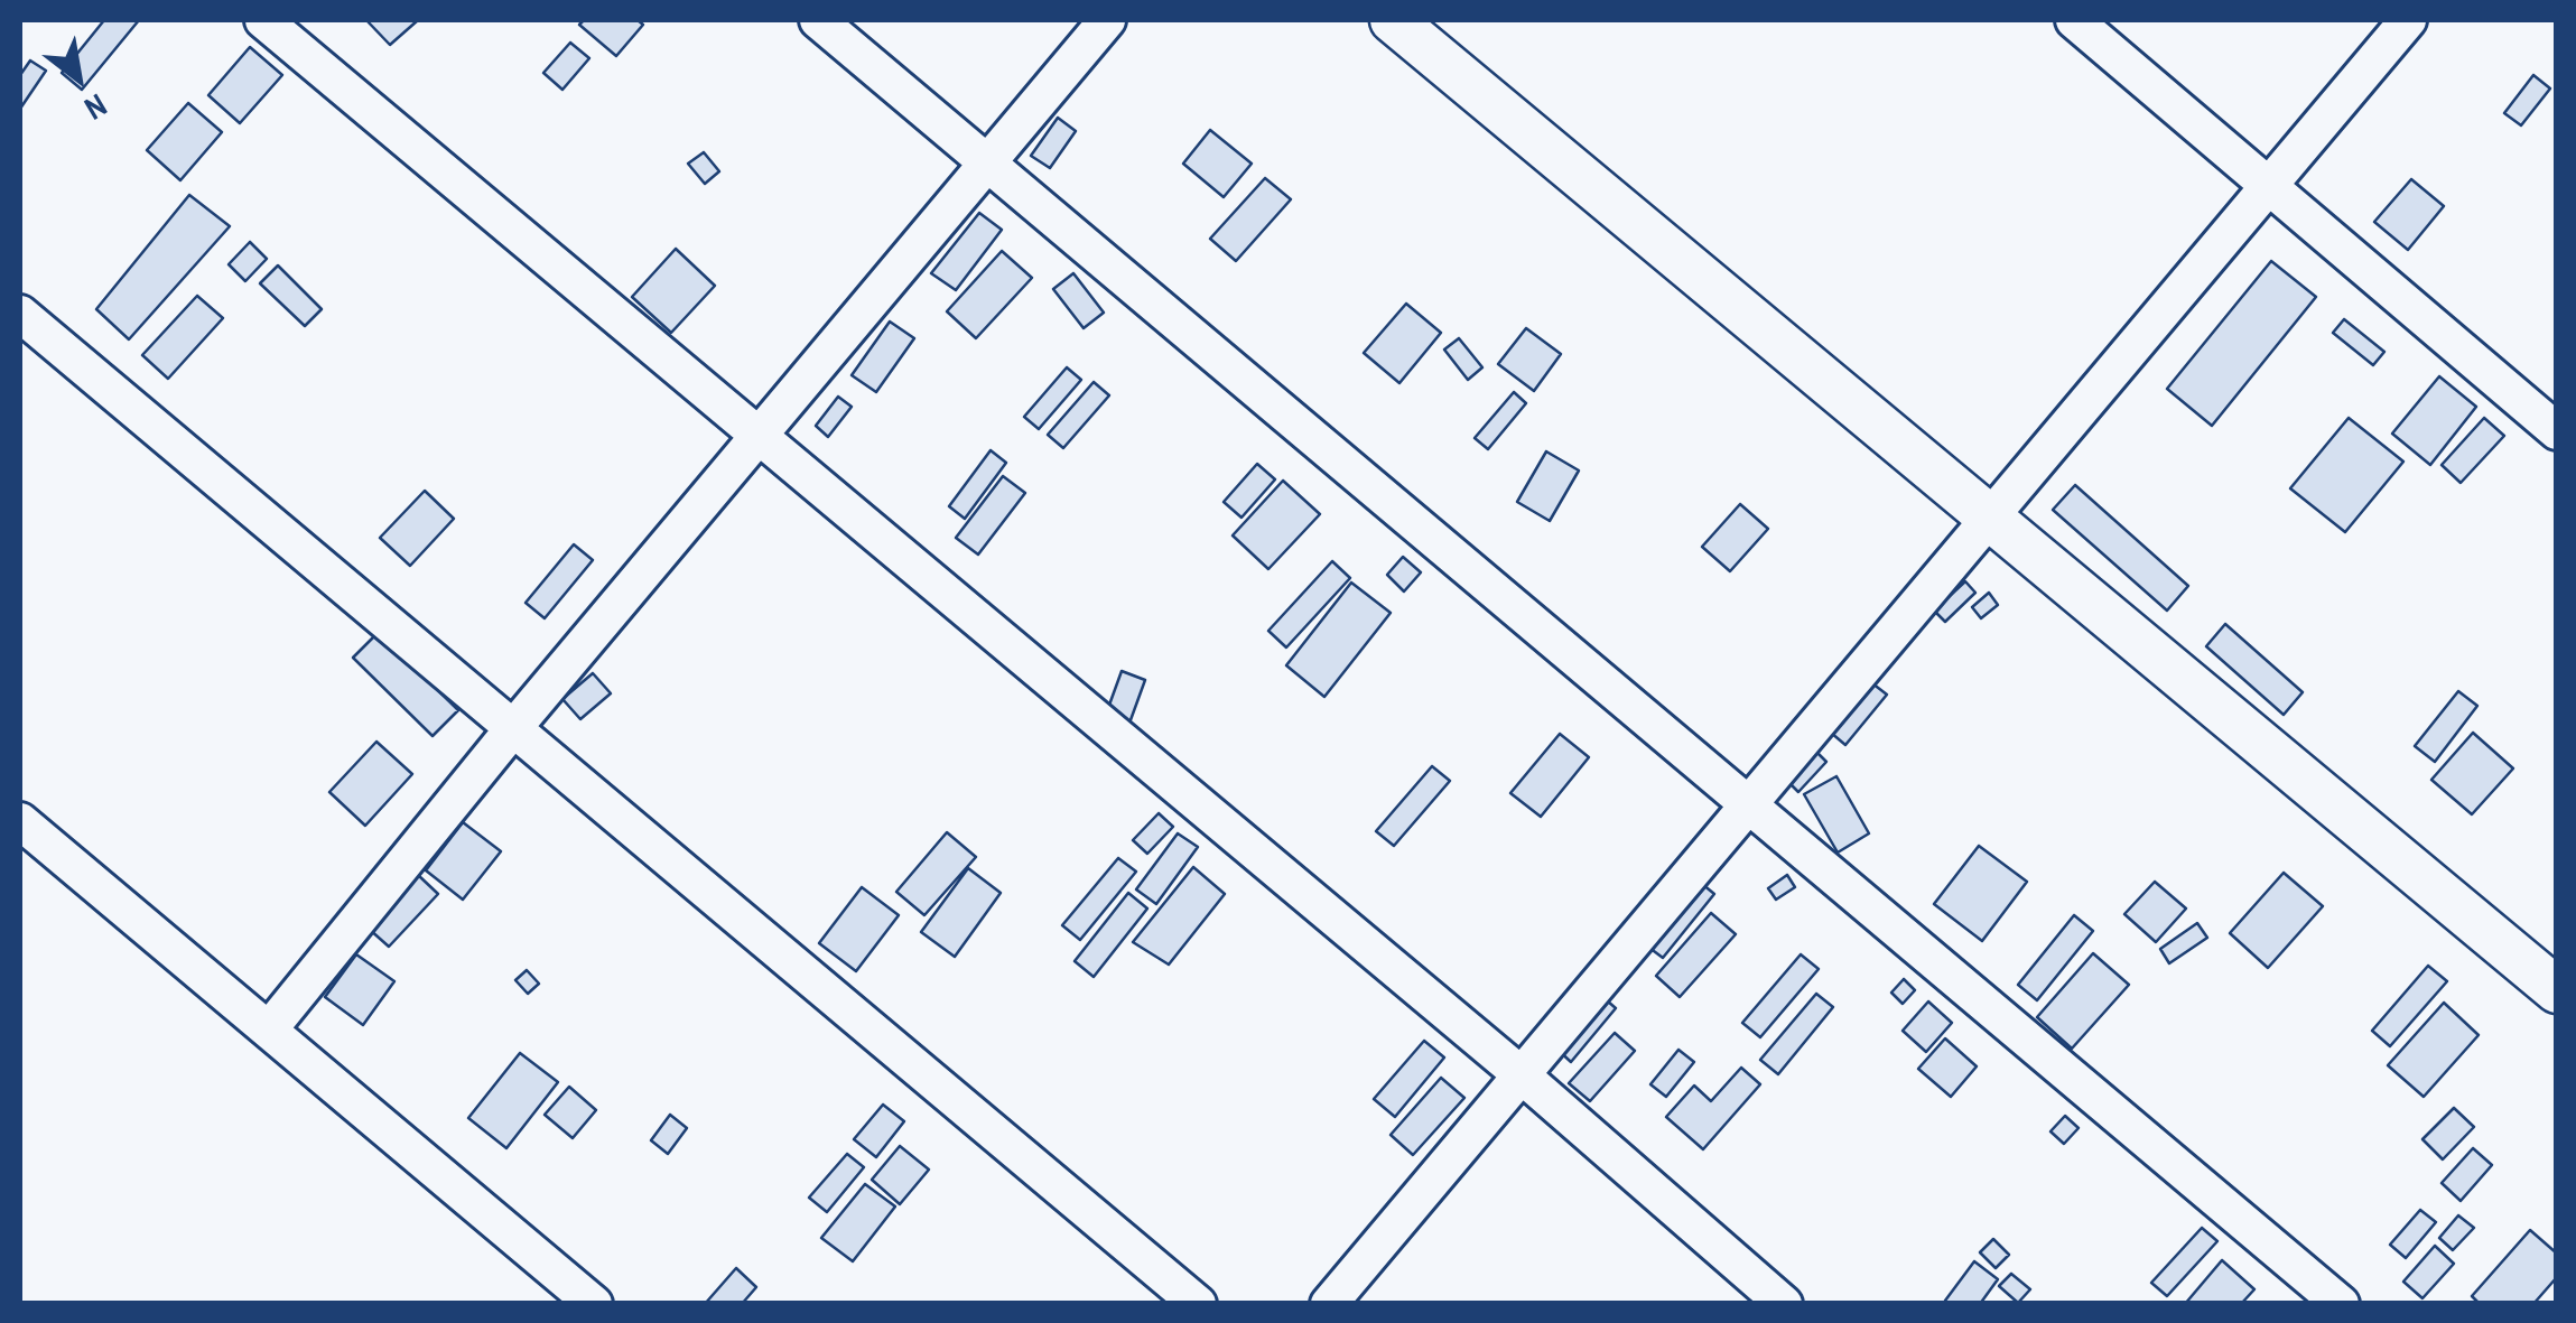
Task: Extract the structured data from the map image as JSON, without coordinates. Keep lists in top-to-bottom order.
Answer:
{
  "north": "bottom right"
}
